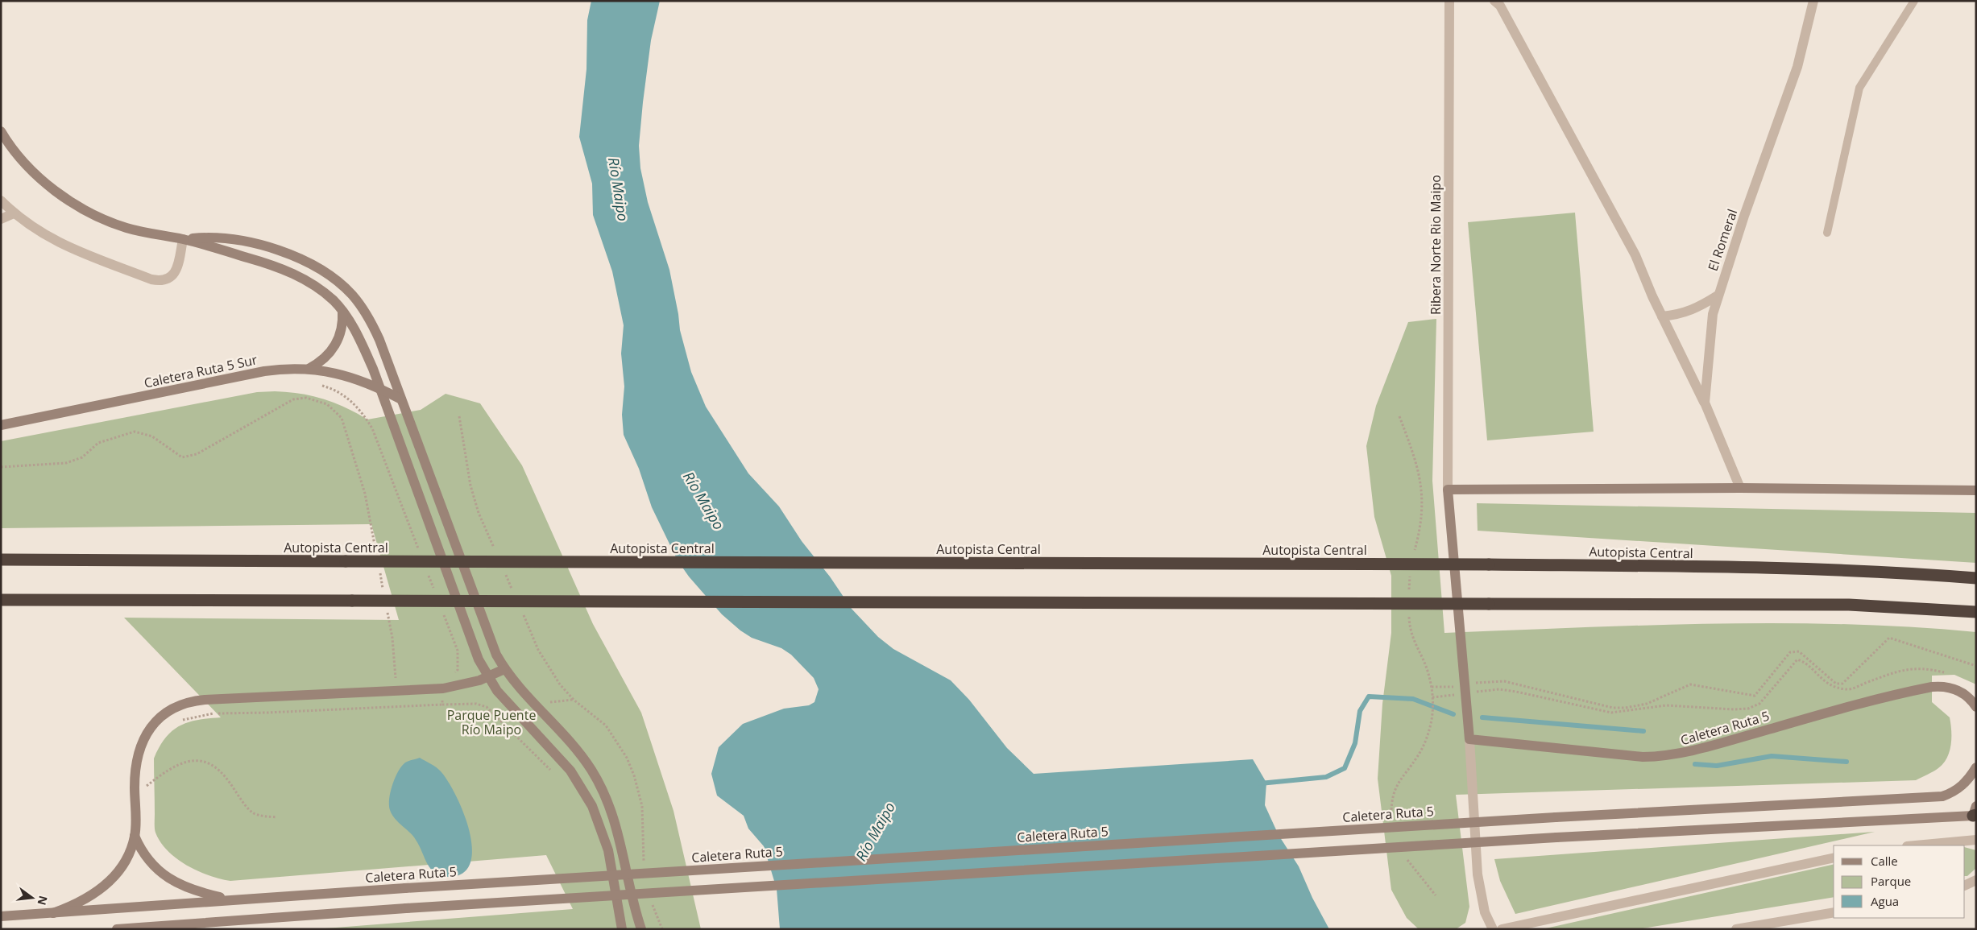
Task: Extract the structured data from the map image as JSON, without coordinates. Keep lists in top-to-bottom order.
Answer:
{
  "streets": {
    "highway": ["Autopista Central"],
    "main road": ["Caletera Ruta 5 Sur", "Caletera Ruta 5"],
    "street": ["El Romeral", "Ribera Norte Rio Maipo"]
  },
  "water": ["Río Maipo"],
  "parks": ["Parque Puente Río Maipo"],
  "legend": ["Calle", "Parque", "Agua"],
  "north": "right"
}
